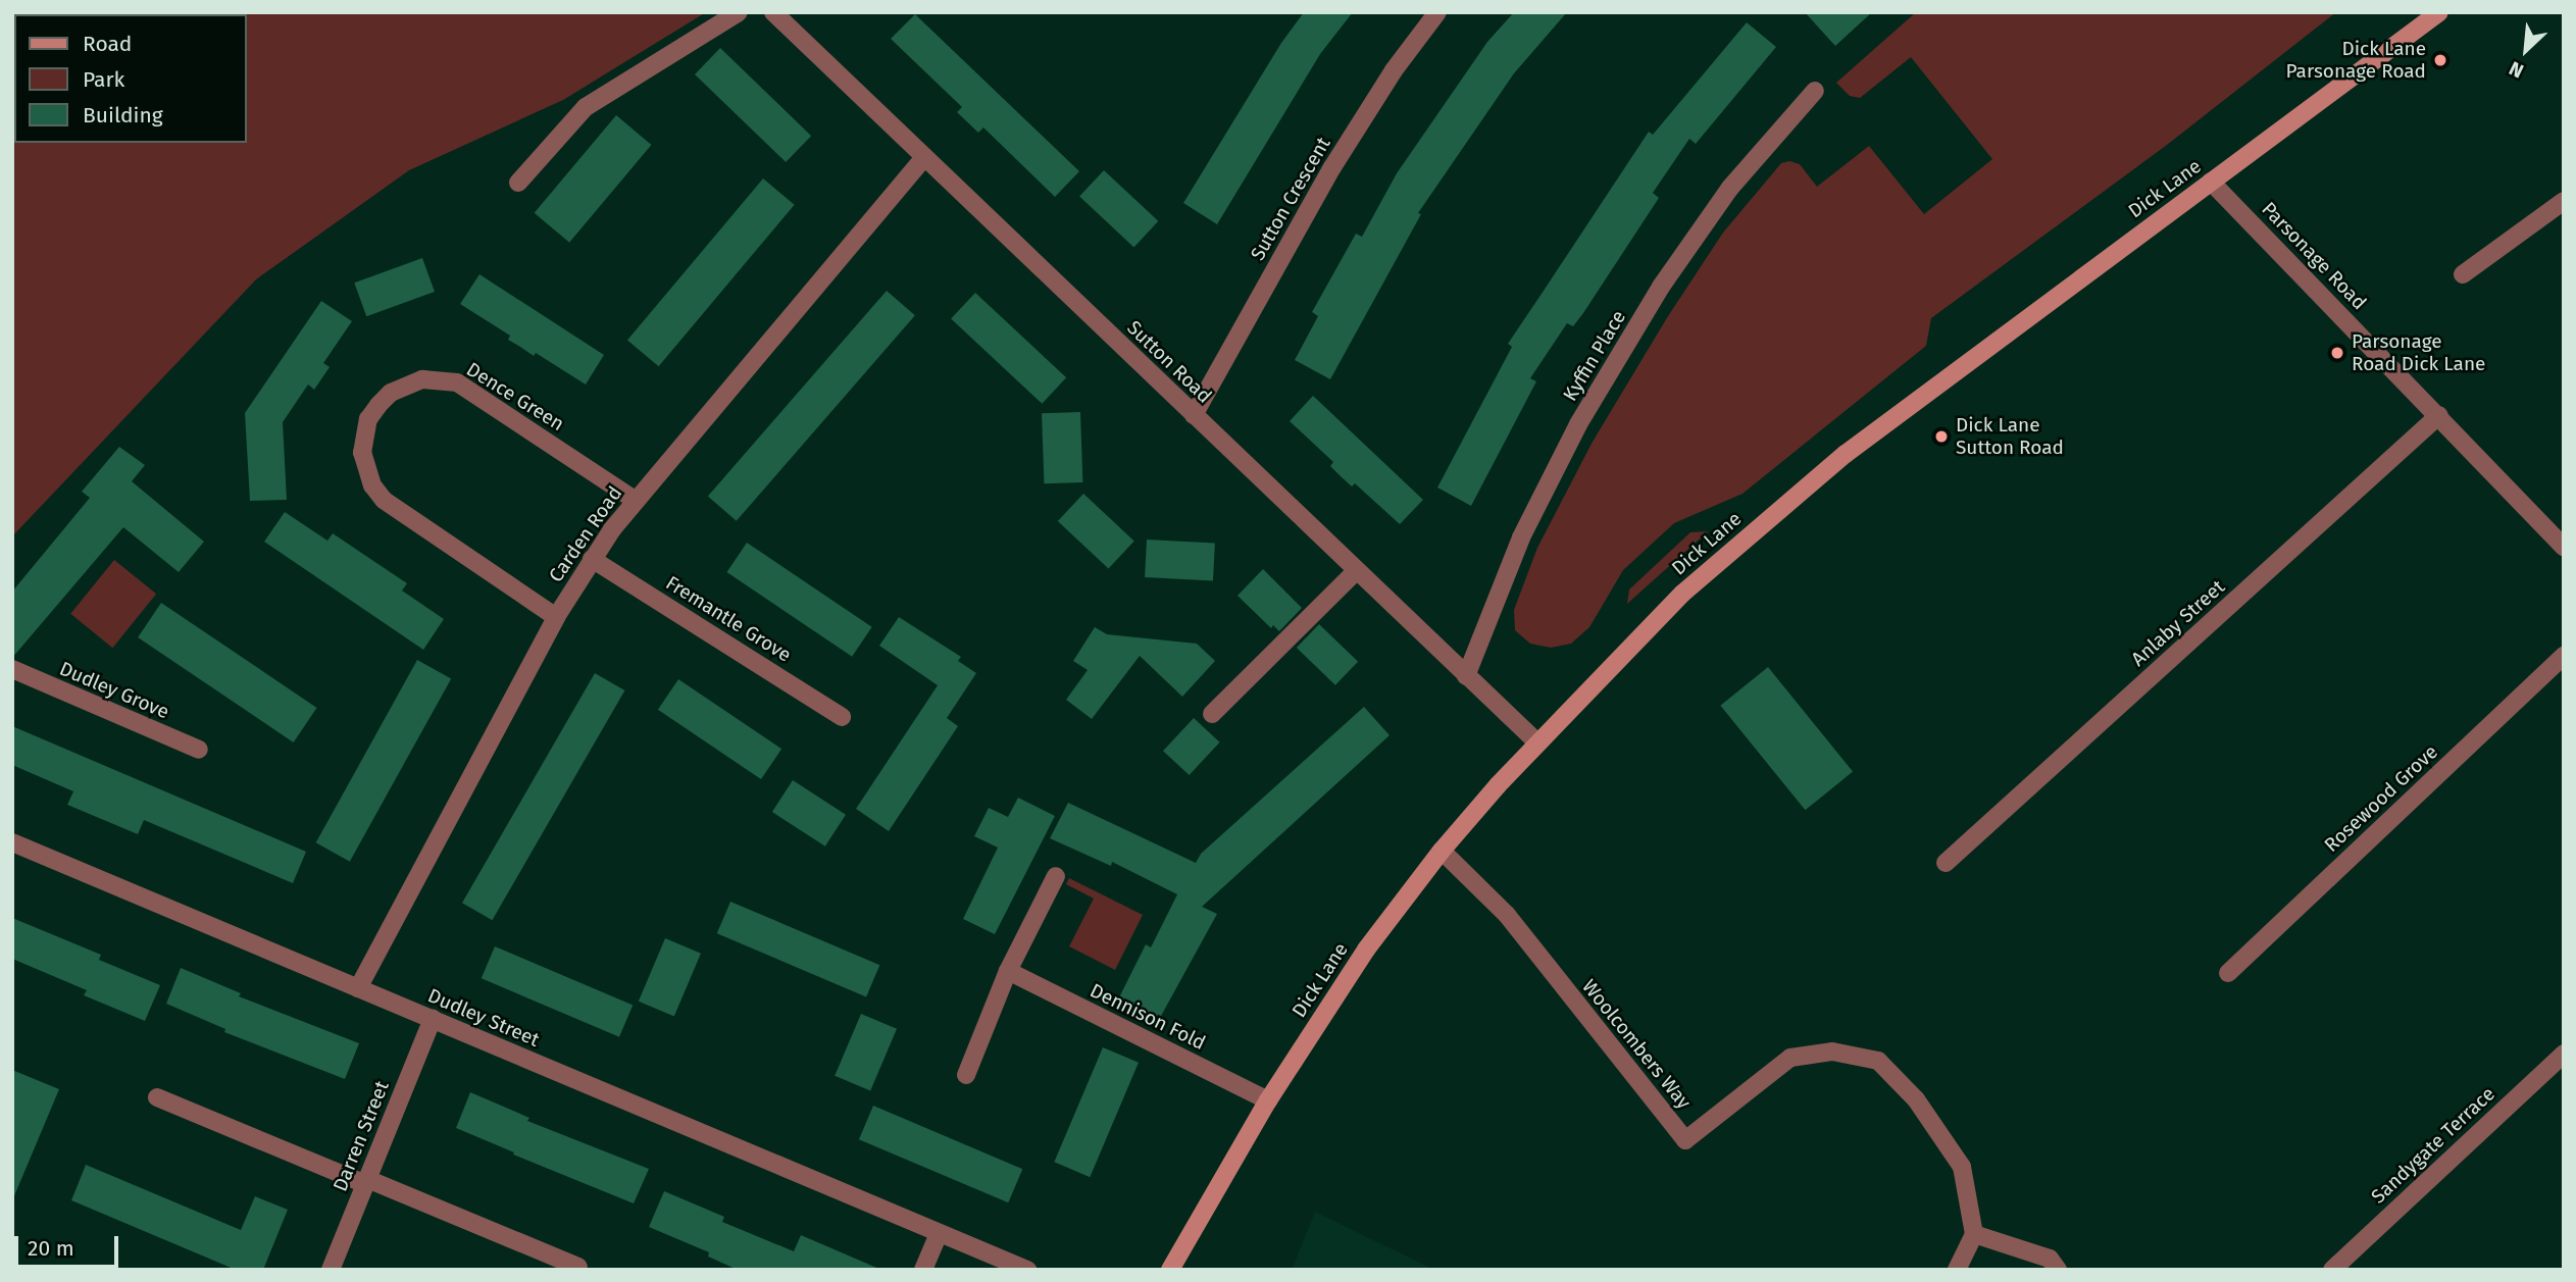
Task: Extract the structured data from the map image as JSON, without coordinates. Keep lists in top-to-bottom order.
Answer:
{
  "streets": {
    "street": [
      "Dick Lane",
      "Sutton Crescent",
      "Parsonage Road",
      "Kyffin Place",
      "Sutton Road",
      "Dence Green",
      "Carden Road",
      "Fremantle Grove",
      "Anlaby Street",
      "Dudley Grove",
      "Rosewood Grove",
      "Dennison Fold",
      "Dudley Street",
      "Woolcombers Way",
      "Darren Street",
      "Sandygate Terrace"
    ]
  },
  "crossings": [
    ["Dick Lane", "Parsonage Road"],
    ["Dick Lane", "Sutton Road"],
    ["Dick Lane", "Dennison Fold"],
    ["Dick Lane", "Woolcombers Way"],
    ["Sutton Crescent", "Sutton Road"],
    ["Parsonage Road", "Anlaby Street"],
    ["Kyffin Place", "Sutton Road"],
    ["Sutton Road", "Carden Road"],
    ["Dence Green", "Carden Road"],
    ["Carden Road", "Fremantle Grove"],
    ["Carden Road", "Dudley Street"],
    ["Dudley Street", "Darren Street"]
  ],
  "places": ["Dick Lane Parsonage Road", "Parsonage Road Dick Lane", "Dick Lane Sutton Road"],
  "legend": ["Road", "Park", "Building"],
  "scale_bar": "20 m",
  "north": "bottom left"
}
